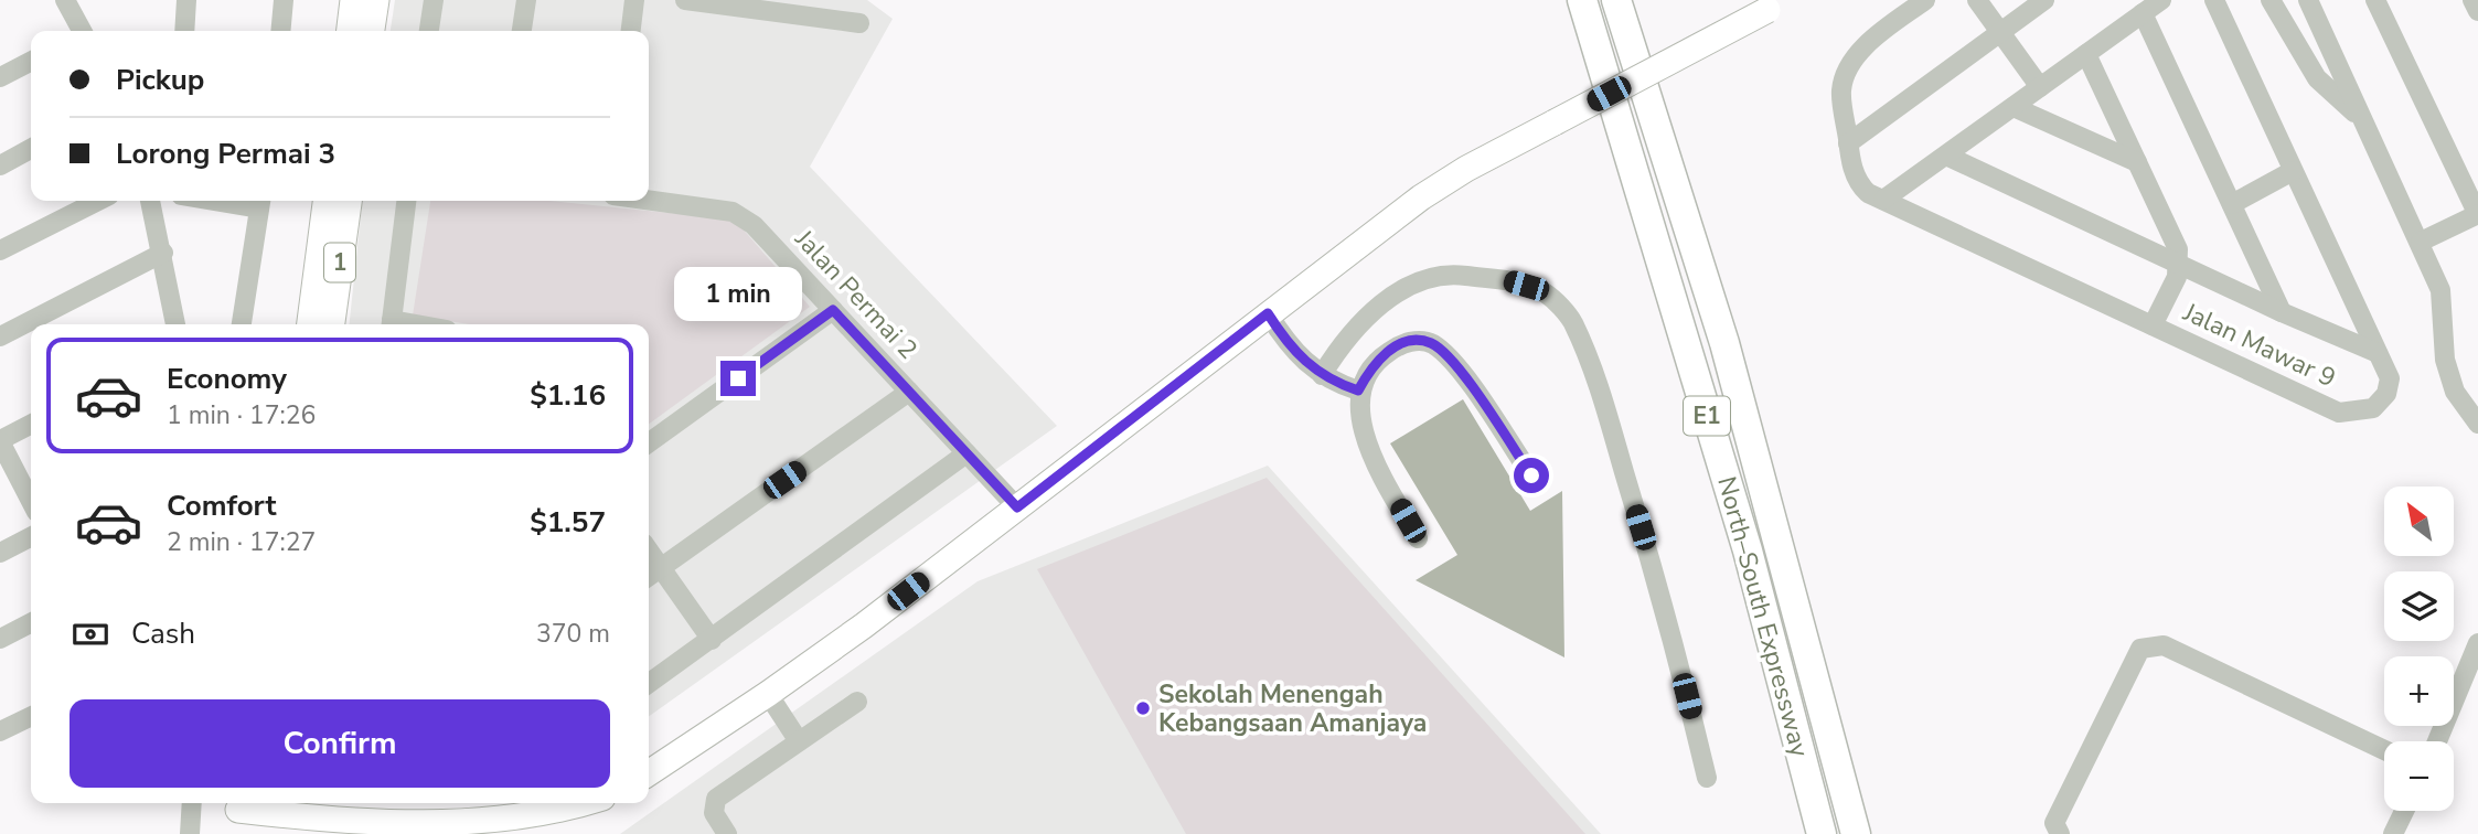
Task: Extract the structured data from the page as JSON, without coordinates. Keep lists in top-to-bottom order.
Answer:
{
  "streets": {
    "highway": ["E1", "North–South Expressway"],
    "main road": ["1"],
    "street": ["Jalan Permai 2", "Jalan Mawar 9"]
  },
  "places": ["Sekolah Menengah Kebangsaan Amanjaya"],
  "north": "top left",
  "page": {
    "banner": ["Pickup", "Lorong Permai 3"],
    "bubble": "1 min",
    "list": [
      {
        "name": "Economy",
        "note": "1 min · 17:26",
        "value": "$1.16"
      },
      {
        "name": "Comfort",
        "note": "2 min · 17:27",
        "value": "$1.57"
      }
    ],
    "map_buttons": ["+", "−"],
    "pay": ["Cash", "370 m"],
    "buttons": "Confirm"
  }
}
